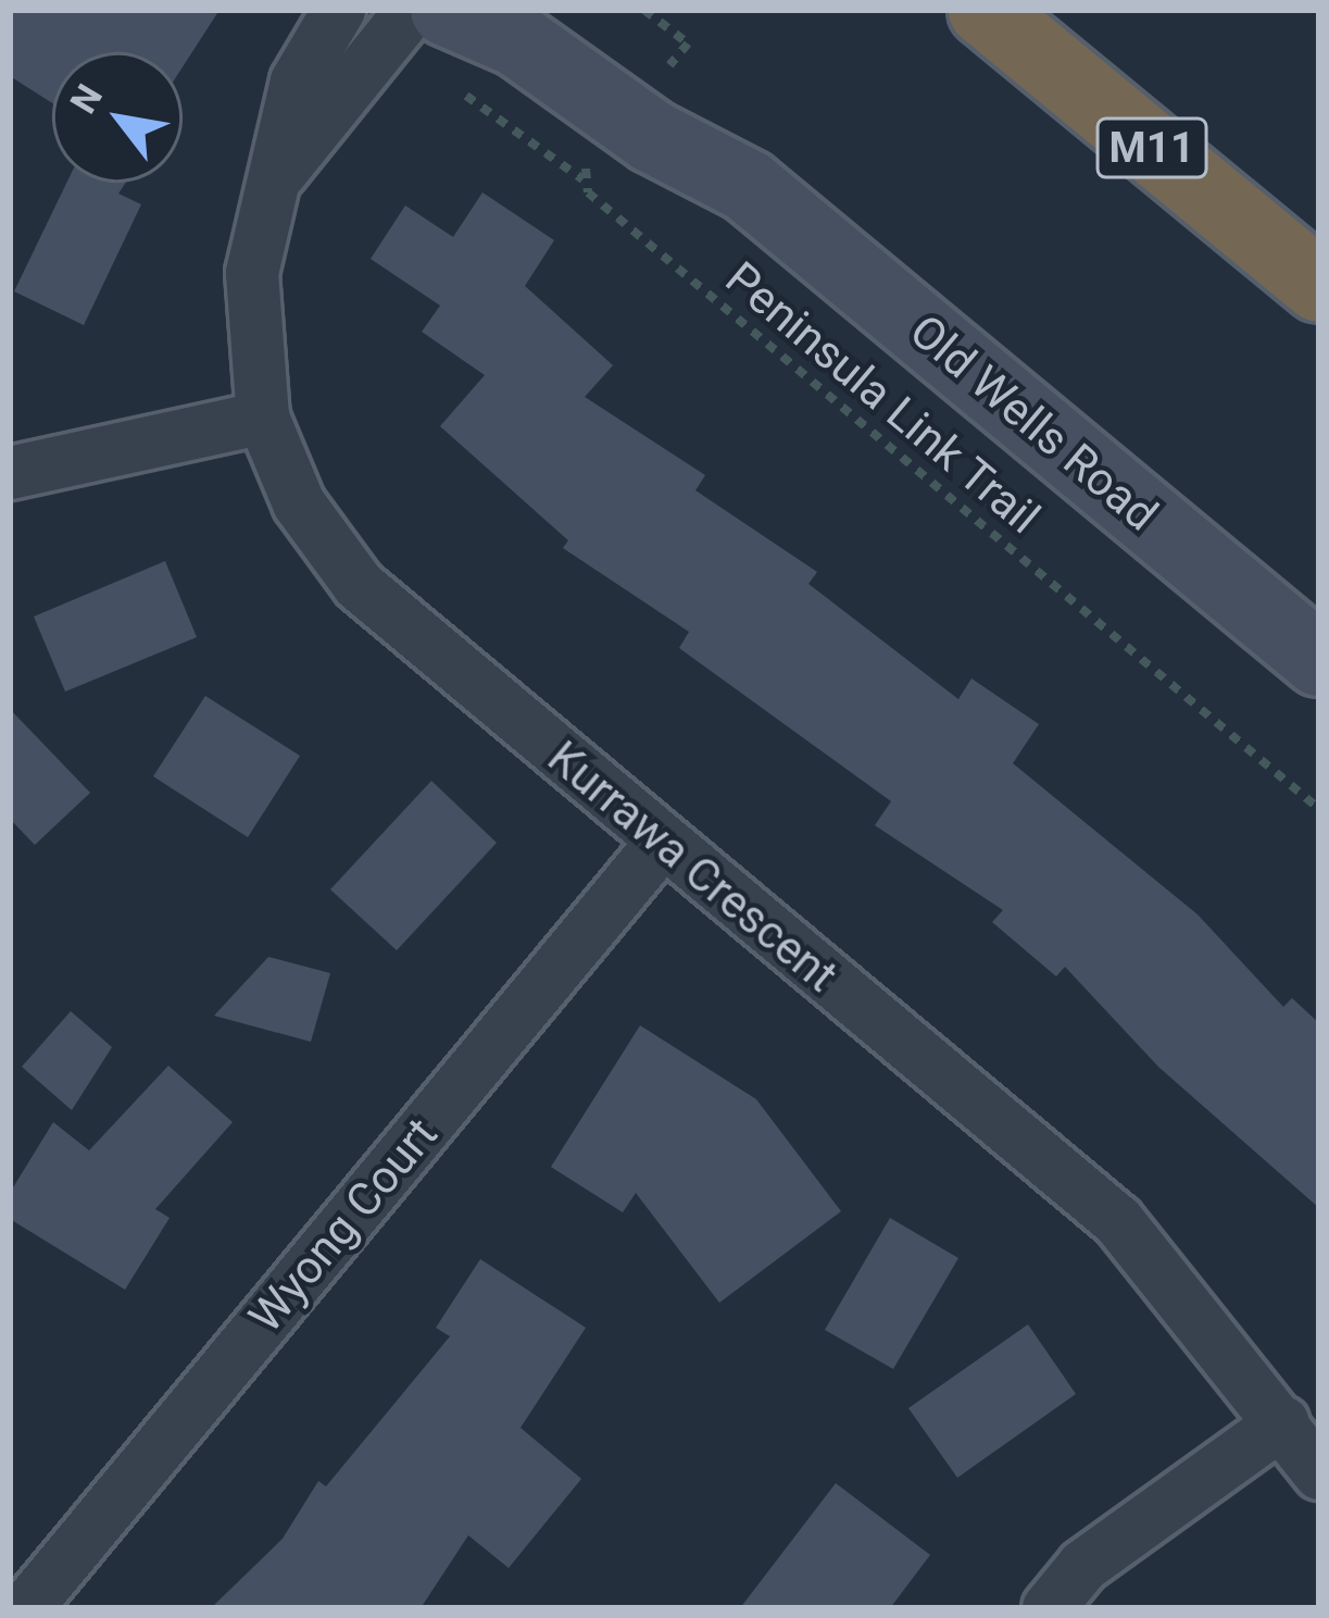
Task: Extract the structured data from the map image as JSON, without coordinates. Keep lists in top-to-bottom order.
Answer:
{
  "streets": {
    "highway": ["M11"],
    "street": ["Old Wells Road", "Kurrawa Crescent", "Wyong Court"],
    "path": ["Peninsula Link Trail"]
  },
  "crossings": [
    ["Peninsula Link Trail", "Old Wells Road"],
    ["Kurrawa Crescent", "Wyong Court"]
  ],
  "north": "top left"
}
